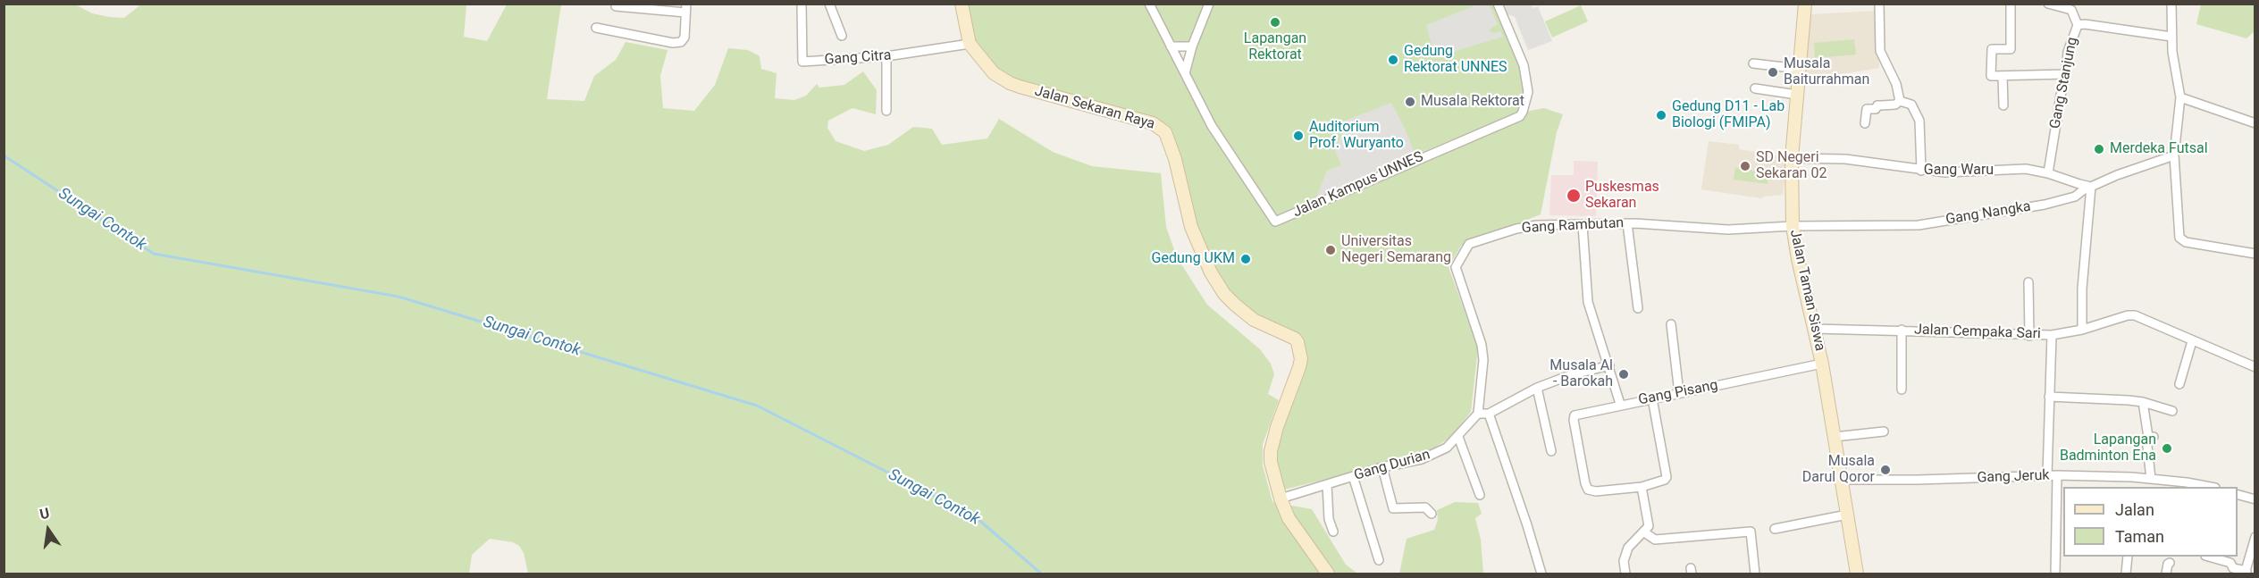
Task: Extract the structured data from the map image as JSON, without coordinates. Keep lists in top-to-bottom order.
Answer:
{
  "streets": {
    "main road": ["Jalan Sekaran Raya", "Jalan Taman Siswa"],
    "street": [
      "Gang Citra",
      "Gang Stanjung",
      "Gang Waru",
      "Jalan Kampus UNNES",
      "Gang Nangka",
      "Gang Rambutan",
      "Jalan Cempaka Sari",
      "Gang Pisang",
      "Gang Durian",
      "Gang Jeruk"
    ]
  },
  "crossings": [
    ["Gang Citra", "Jalan Sekaran Raya"],
    ["Gang Stanjung", "Gang Waru"],
    ["Jalan Sekaran Raya", "Gang Durian"],
    ["Gang Waru", "Gang Nangka"],
    ["Gang Waru", "Jalan Taman Siswa"],
    ["Gang Nangka", "Gang Rambutan"],
    ["Gang Nangka", "Jalan Taman Siswa"],
    ["Gang Rambutan", "Jalan Taman Siswa"],
    ["Gang Rambutan", "Gang Pisang"],
    ["Gang Rambutan", "Gang Durian"],
    ["Jalan Taman Siswa", "Jalan Cempaka Sari"],
    ["Jalan Taman Siswa", "Gang Pisang"],
    ["Jalan Taman Siswa", "Gang Jeruk"]
  ],
  "water": ["Sungai Contok"],
  "places": [
    "Lapangan Rektorat",
    "Gedung Rektorat UNNES",
    "Musala Baiturrahman",
    "Musala Rektorat",
    "Gedung D11 - Lab Biologi (FMIPA)",
    "Auditorium Prof. Wuryanto",
    "Merdeka Futsal",
    "SD Negeri Sekaran 02",
    "Puskesmas Sekaran",
    "Universitas Negeri Semarang",
    "Gedung UKM",
    "Musala Al - Barokah",
    "Lapangan Badminton Ena",
    "Musala Darul Qoror"
  ],
  "legend": ["Jalan", "Taman"],
  "north": "top"
}
